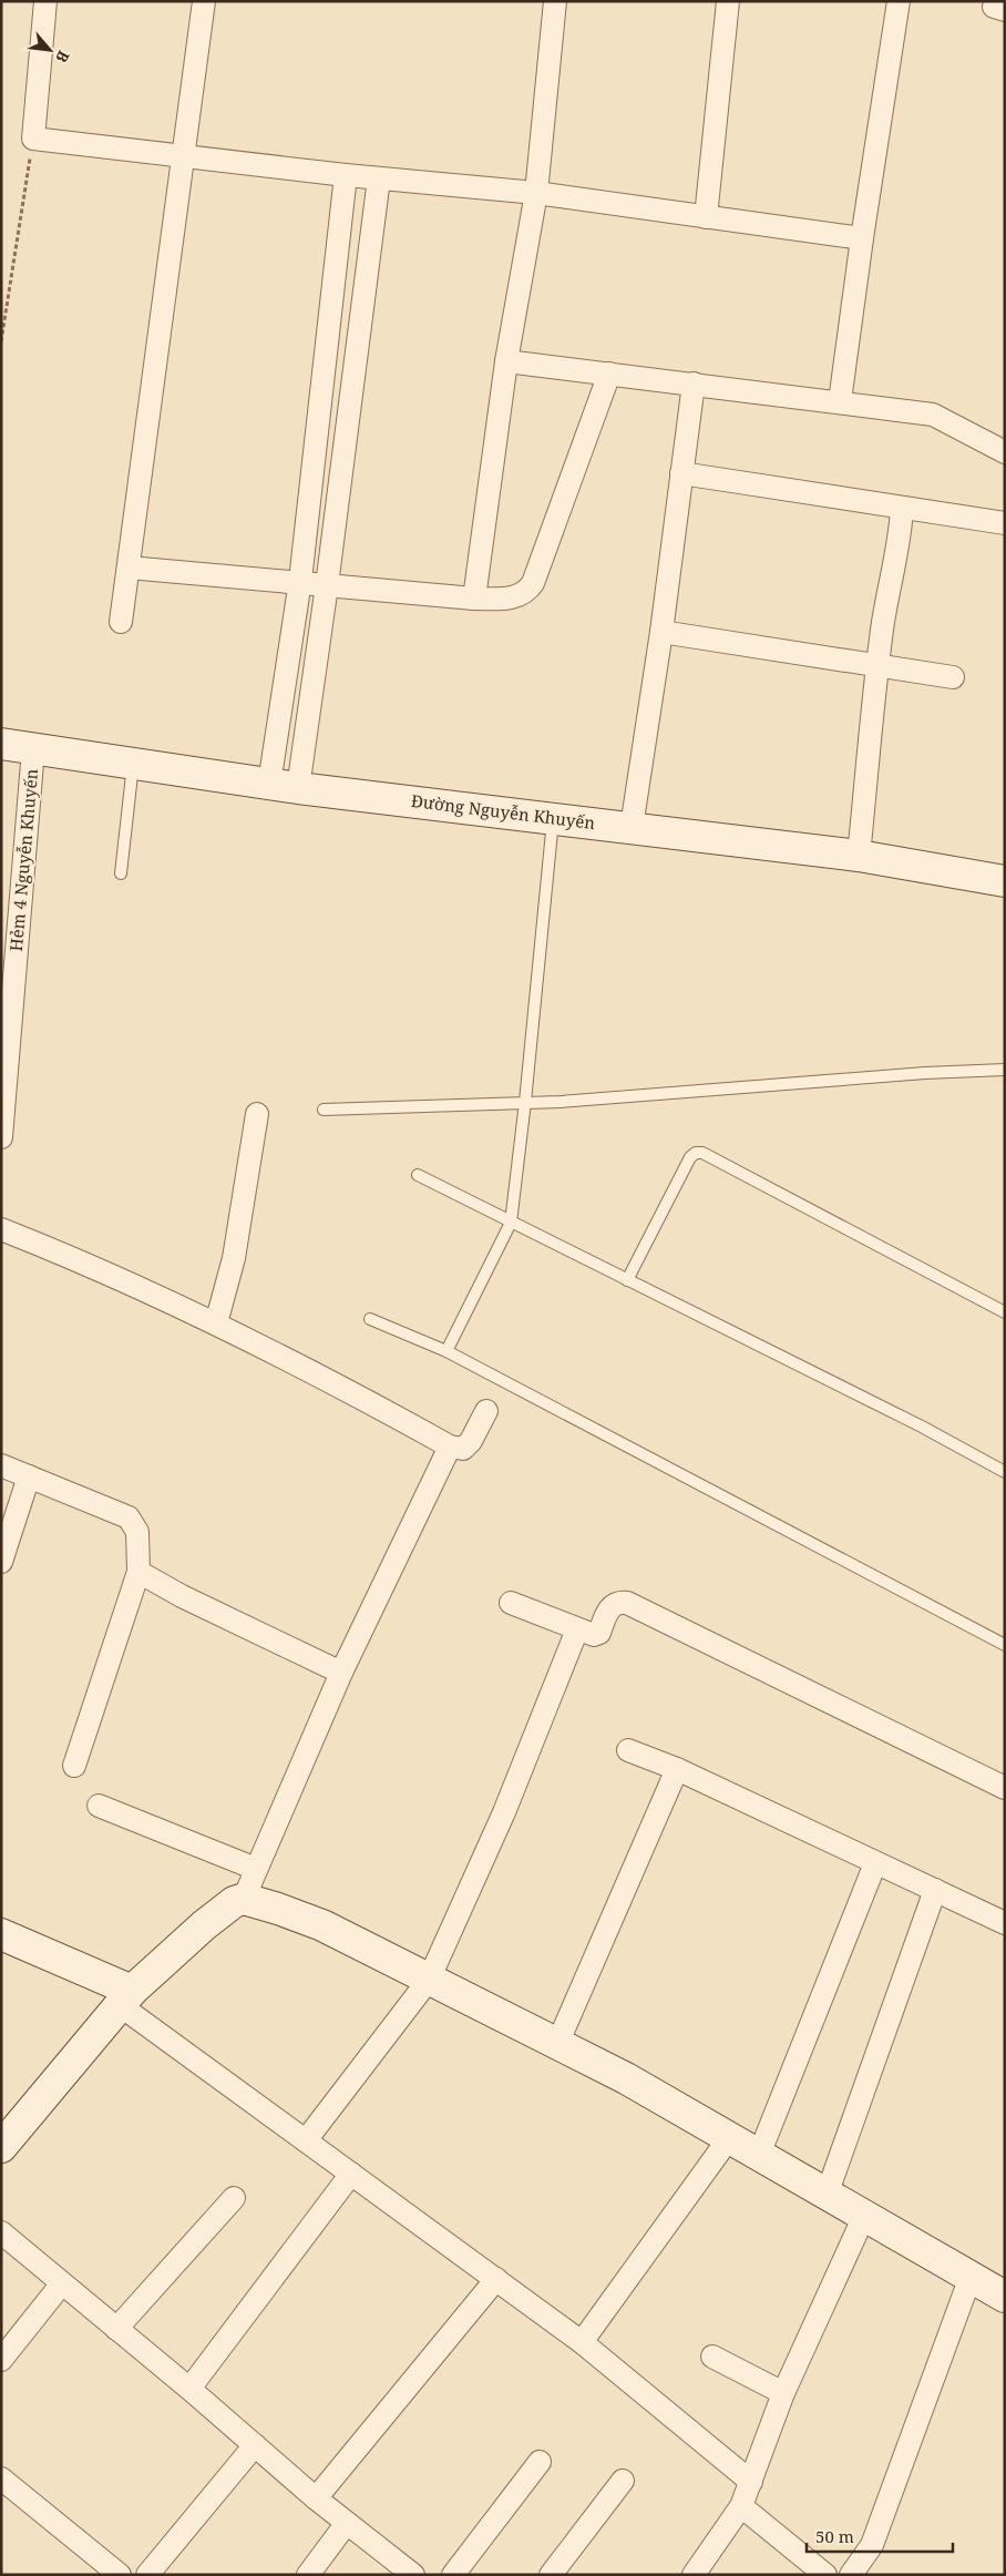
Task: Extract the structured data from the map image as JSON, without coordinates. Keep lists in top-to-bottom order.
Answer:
{
  "streets": {
    "street": ["Đường Nguyễn Khuyến", "Hẻm 4 Nguyễn Khuyến"]
  },
  "crossings": [
    ["Đường Nguyễn Khuyến", "Hẻm 4 Nguyễn Khuyến"]
  ],
  "scale_bar": "50 m",
  "north": "bottom right"
}
